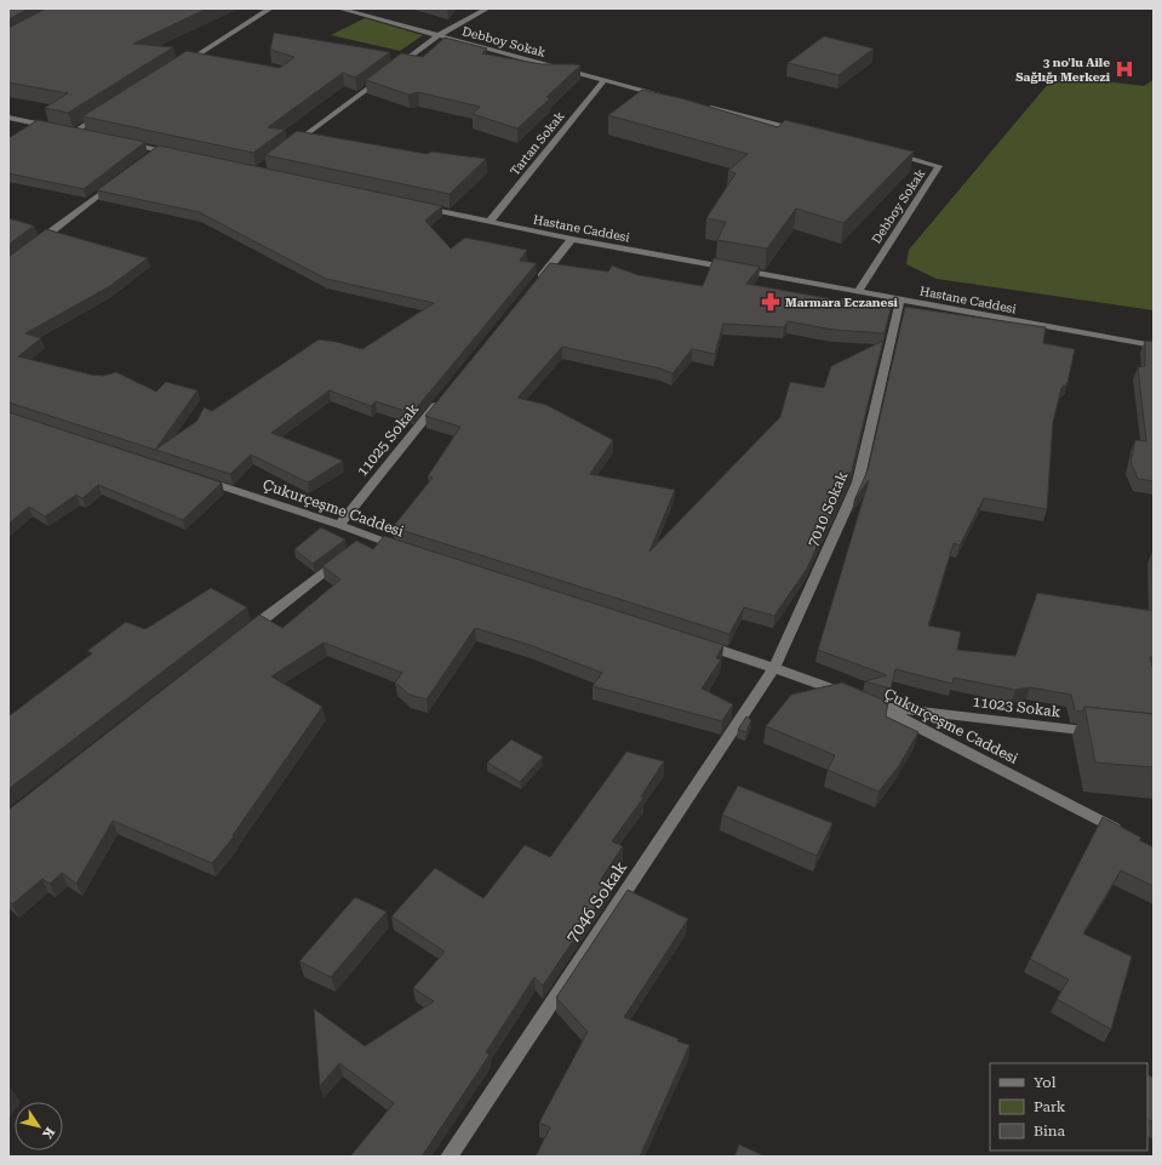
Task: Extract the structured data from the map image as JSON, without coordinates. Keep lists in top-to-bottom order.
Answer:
{
  "streets": {
    "street": [
      "Debboy Sokak",
      "Tartan Sokak",
      "Hastane Caddesi",
      "11025 Sokak",
      "Çukurçeşme Caddesi",
      "7010 Sokak",
      "11023 Sokak",
      "7046 Sokak"
    ]
  },
  "crossings": [
    ["Debboy Sokak", "Tartan Sokak"],
    ["Debboy Sokak", "Hastane Caddesi"],
    ["Tartan Sokak", "Hastane Caddesi"],
    ["Hastane Caddesi", "7010 Sokak"],
    ["11025 Sokak", "Çukurçeşme Caddesi"],
    ["Çukurçeşme Caddesi", "7010 Sokak"],
    ["Çukurçeşme Caddesi", "11023 Sokak"],
    ["Çukurçeşme Caddesi", "7046 Sokak"],
    ["7010 Sokak", "7046 Sokak"]
  ],
  "places": {
    "hospital": ["3 no'lu Aile Sağlığı Merkezi"],
    "pharmacy": ["Marmara Eczanesi"]
  },
  "legend": ["Yol", "Park", "Bina"],
  "north": "bottom right"
}
